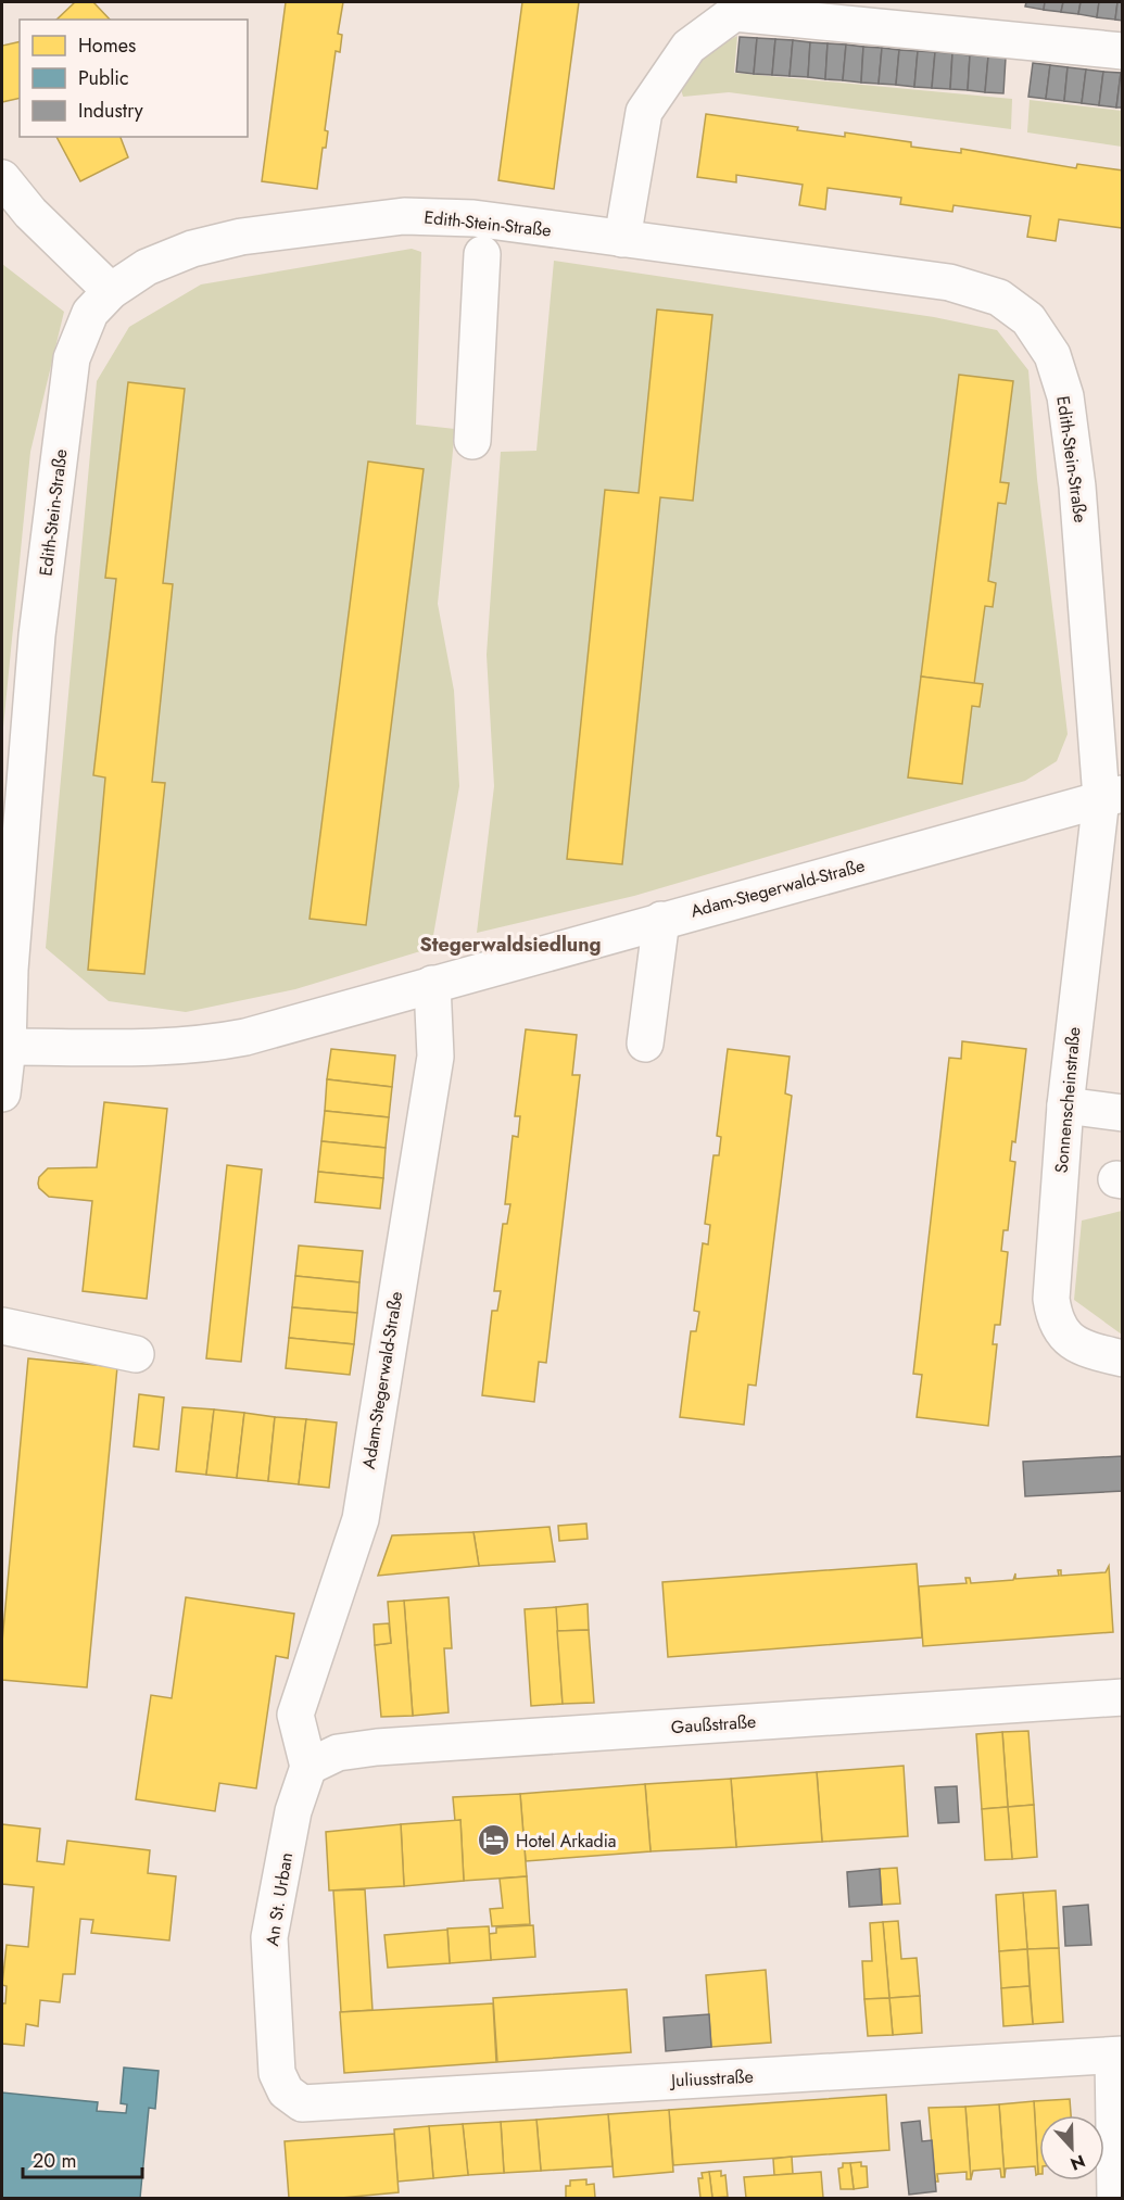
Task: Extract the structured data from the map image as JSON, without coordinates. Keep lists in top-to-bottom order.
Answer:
{
  "streets": {
    "street": [
      "Edith-Stein-Straße",
      "Adam-Stegerwald-Straße",
      "Sonnenscheinstraße",
      "Gaußstraße",
      "An St. Urban",
      "Juliusstraße"
    ]
  },
  "crossings": [
    ["Edith-Stein-Straße", "Adam-Stegerwald-Straße"],
    ["Edith-Stein-Straße", "Sonnenscheinstraße"],
    ["Adam-Stegerwald-Straße", "Sonnenscheinstraße"],
    ["Adam-Stegerwald-Straße", "Gaußstraße"],
    ["Adam-Stegerwald-Straße", "An St. Urban"],
    ["Gaußstraße", "An St. Urban"],
    ["An St. Urban", "Juliusstraße"]
  ],
  "districts": ["Stegerwaldsiedlung"],
  "places": {
    "hotel": ["Hotel Arkadia"]
  },
  "legend": ["Homes", "Public", "Industry"],
  "scale_bar": "20 m",
  "north": "bottom"
}
